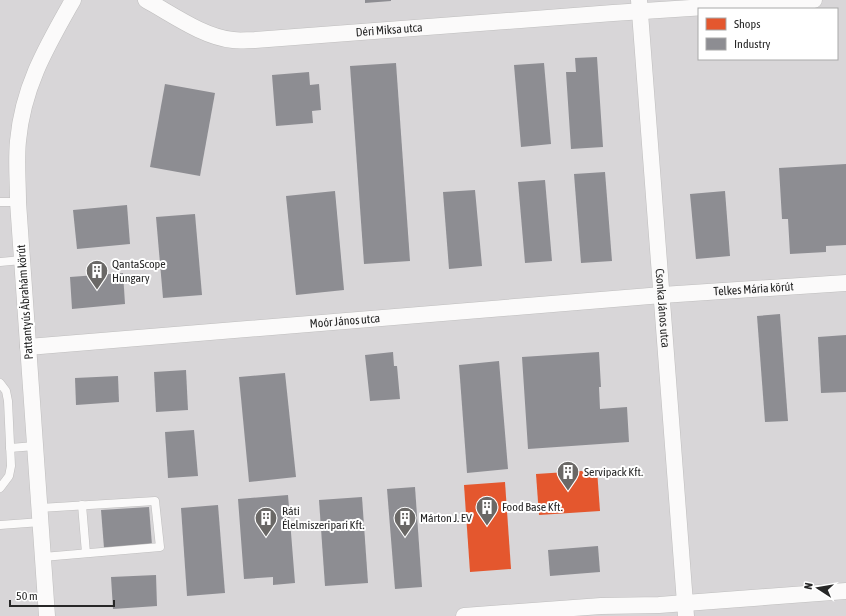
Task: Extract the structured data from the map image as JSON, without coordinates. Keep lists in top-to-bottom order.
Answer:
{
  "streets": {
    "street": [
      "Déri Miksa utca",
      "Telkes Mária körút",
      "Pattantyús Ábrahám körút",
      "Csonka János utca",
      "Moór János utca"
    ]
  },
  "crossings": [
    ["Déri Miksa utca", "Csonka János utca"],
    ["Telkes Mária körút", "Csonka János utca"],
    ["Telkes Mária körút", "Moór János utca"],
    ["Pattantyús Ábrahám körút", "Moór János utca"],
    ["Csonka János utca", "Moór János utca"]
  ],
  "places": {
    "building": [
      "QantaScope Hungary",
      "Servipack Kft.",
      "Food Base Kft.",
      "Ráti Élelmiszeripari Kft.",
      "Márton J. EV"
    ]
  },
  "legend": ["Shops", "Industry"],
  "scale_bar": "50 m",
  "north": "left"
}
